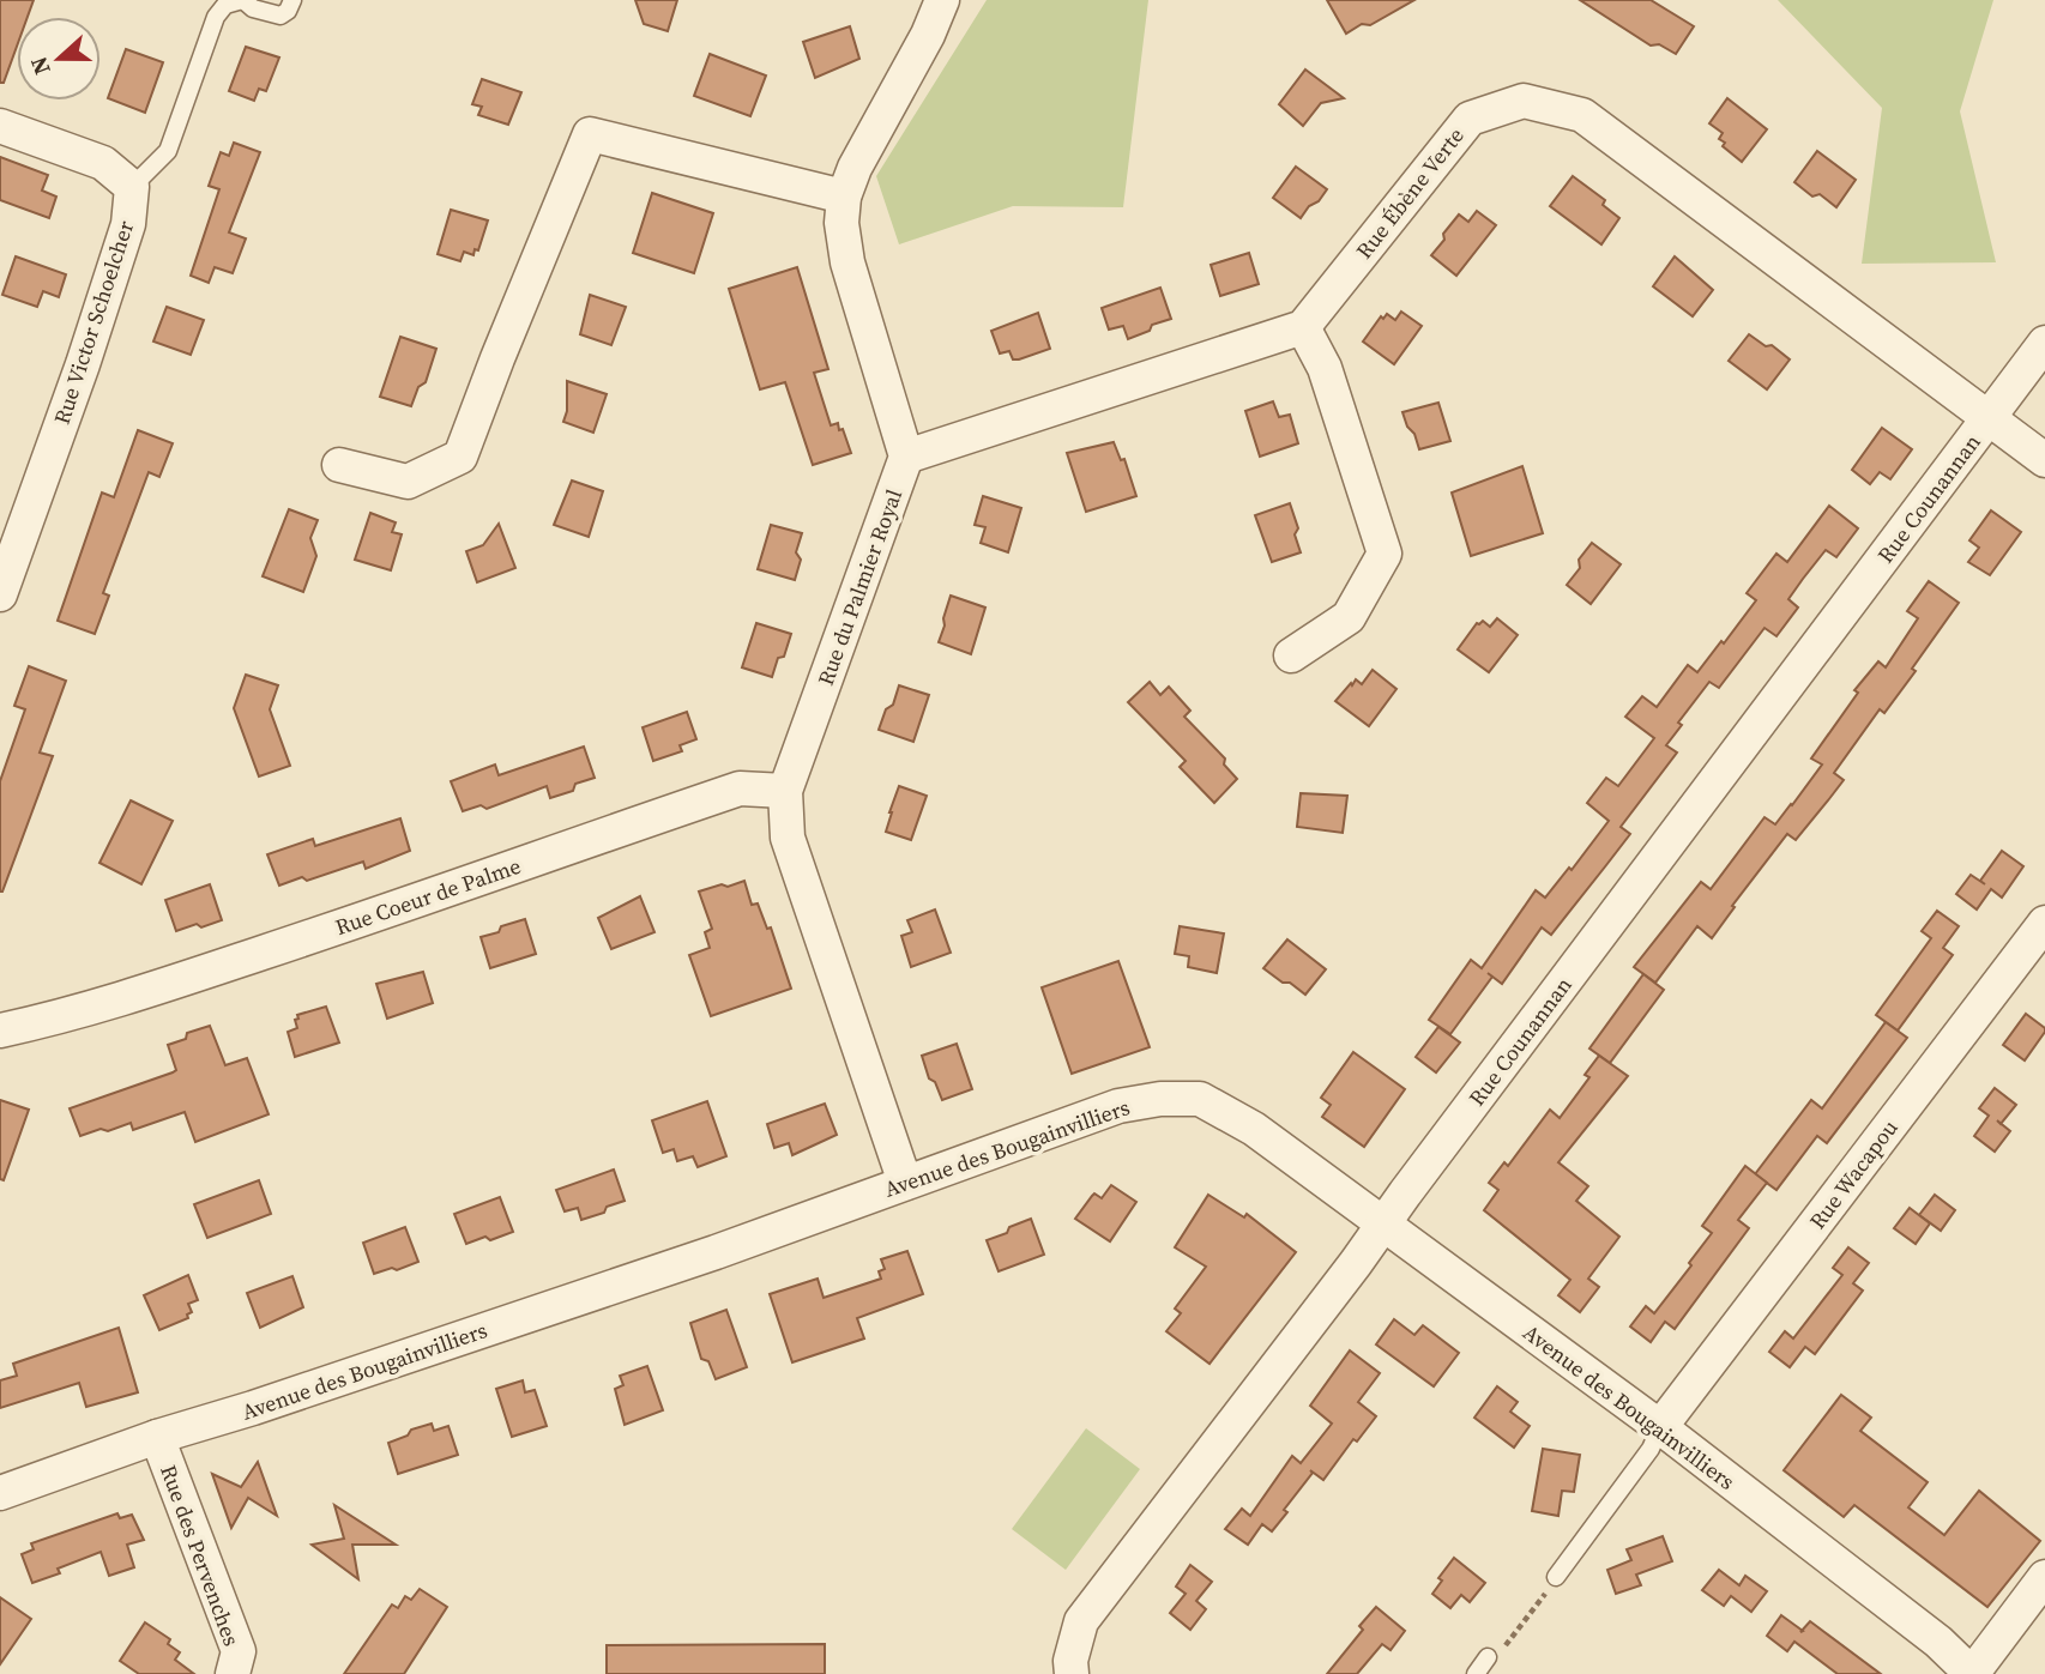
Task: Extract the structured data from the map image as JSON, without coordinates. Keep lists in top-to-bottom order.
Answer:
{
  "streets": {
    "street": [
      "Rue Ébène Verte",
      "Rue Victor Schoelcher",
      "Rue Counannan",
      "Rue du Palmier Royal",
      "Rue Coeur de Palme",
      "Avenue des Bougainvilliers",
      "Rue Wacapou",
      "Rue des Pervenches"
    ]
  },
  "crossings": [
    ["Rue Ébène Verte", "Rue Counannan"],
    ["Rue Counannan", "Avenue des Bougainvilliers"],
    ["Rue du Palmier Royal", "Rue Coeur de Palme"],
    ["Rue du Palmier Royal", "Avenue des Bougainvilliers"],
    ["Avenue des Bougainvilliers", "Rue Wacapou"],
    ["Avenue des Bougainvilliers", "Rue des Pervenches"]
  ],
  "north": "left"
}
